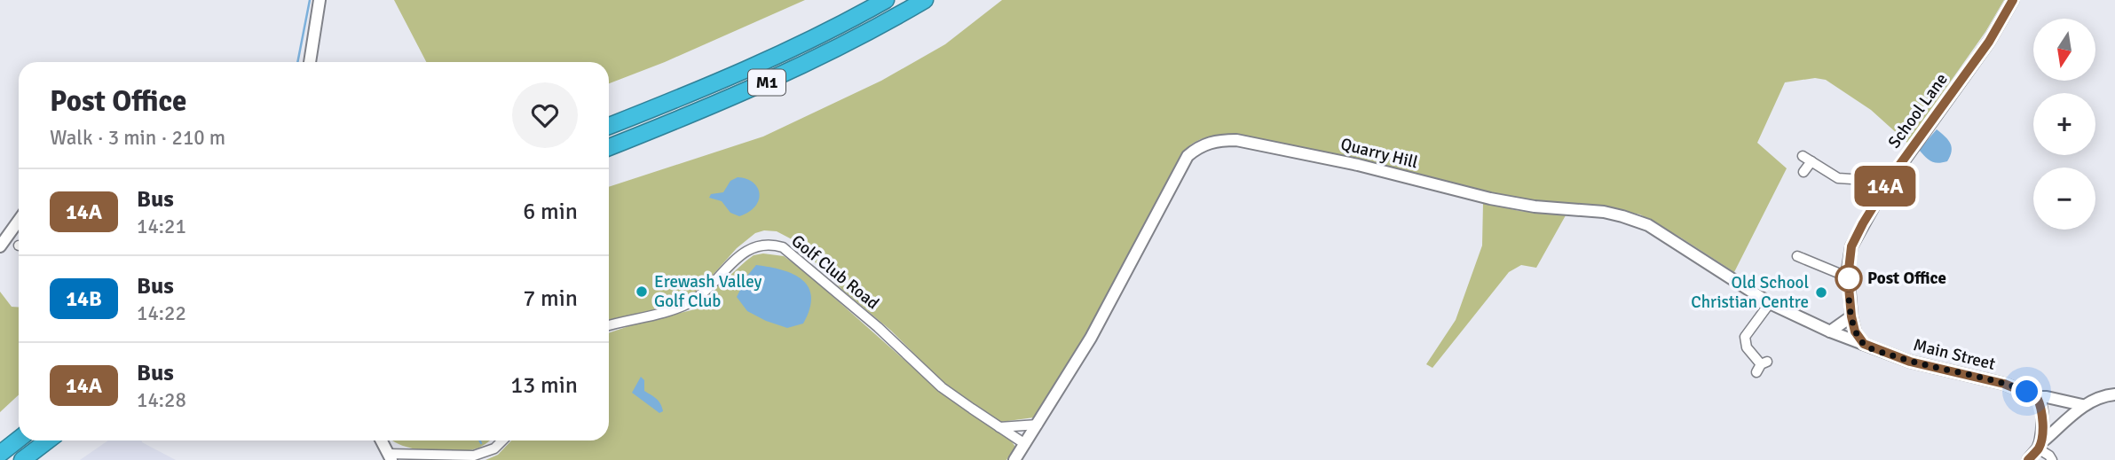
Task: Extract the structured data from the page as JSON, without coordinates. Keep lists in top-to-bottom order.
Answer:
{
  "streets": {
    "highway": ["M1"],
    "street": [
      "School Lane",
      "Quarry Hill",
      "Golf Club Road",
      "Main Street"
    ]
  },
  "crossings": [
    ["School Lane", "Quarry Hill"],
    ["School Lane", "Main Street"],
    ["Quarry Hill", "Golf Club Road"],
    ["Quarry Hill", "Main Street"]
  ],
  "places": ["Post Office", "Erewash Valley Golf Club", "Old School Christian Centre"],
  "lines": ["bus line 14A"],
  "north": "bottom",
  "page": {
    "on_map": "14A",
    "map_buttons": ["+", "−"],
    "heading": ["Post Office", "Walk · 3 min · 210 m"],
    "list": [
      {
        "mark": "14A",
        "name": "Bus",
        "note": "14:21",
        "value": "6 min"
      },
      {
        "mark": "14B",
        "name": "Bus",
        "note": "14:22",
        "value": "7 min"
      },
      {
        "mark": "14A",
        "name": "Bus",
        "note": "14:28",
        "value": "13 min"
      }
    ]
  }
}
